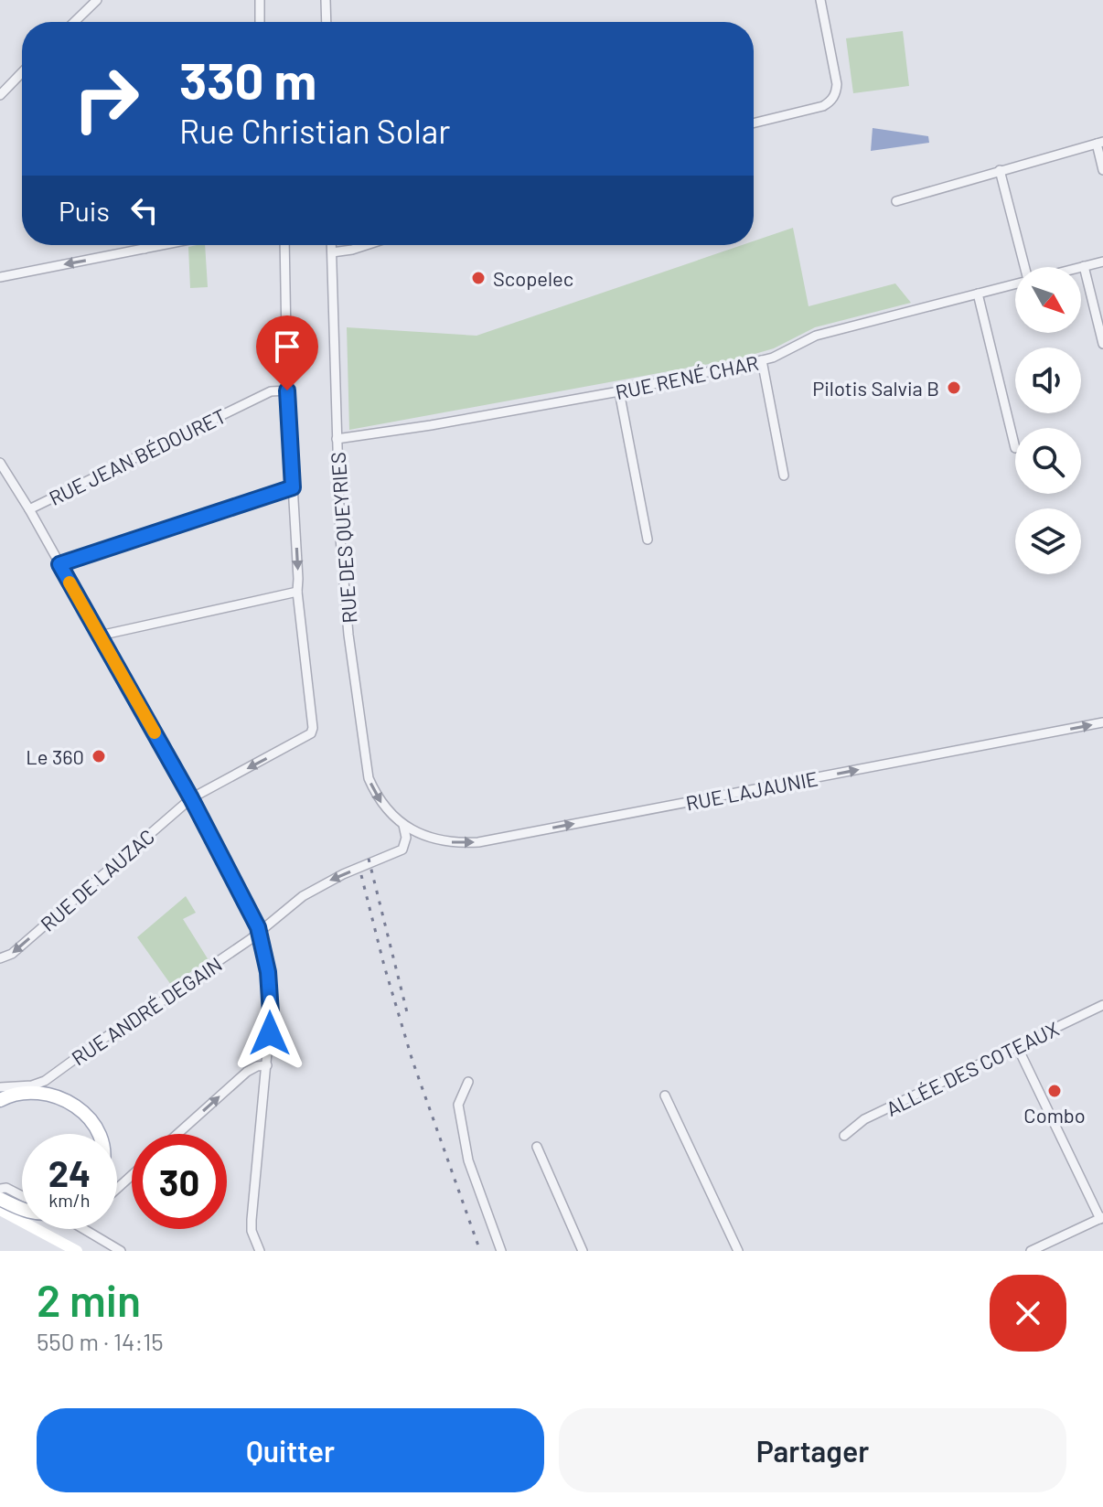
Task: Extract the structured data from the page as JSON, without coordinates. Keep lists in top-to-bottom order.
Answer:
{
  "streets": {
    "street": [
      "RUE RENÉ CHAR",
      "RUE JEAN BÉDOURET",
      "RUE DES QUEYRIES",
      "RUE LAJAUNIE",
      "RUE DE LAUZAC",
      "RUE ANDRÉ DEGAIN",
      "ALLÉE DES COTEAUX"
    ]
  },
  "crossings": [
    ["RUE RENÉ CHAR", "RUE DES QUEYRIES"],
    ["RUE DES QUEYRIES", "RUE LAJAUNIE"],
    ["RUE DES QUEYRIES", "RUE ANDRÉ DEGAIN"],
    ["RUE LAJAUNIE", "RUE ANDRÉ DEGAIN"]
  ],
  "one_way": ["RUE LAJAUNIE", "RUE DE LAUZAC", "RUE ANDRÉ DEGAIN"],
  "places": [
    "Scopelec",
    "Pilotis Salvia B",
    "Le 360",
    "Combo"
  ],
  "north": "bottom right",
  "page": {
    "turn": ["330 m", "Rue Christian Solar"],
    "then": "Puis",
    "speed": "24 km/h",
    "limit": "30",
    "heading": ["2 min", "550 m · 14:15"],
    "buttons": ["Quitter", "Partager"]
  }
}
